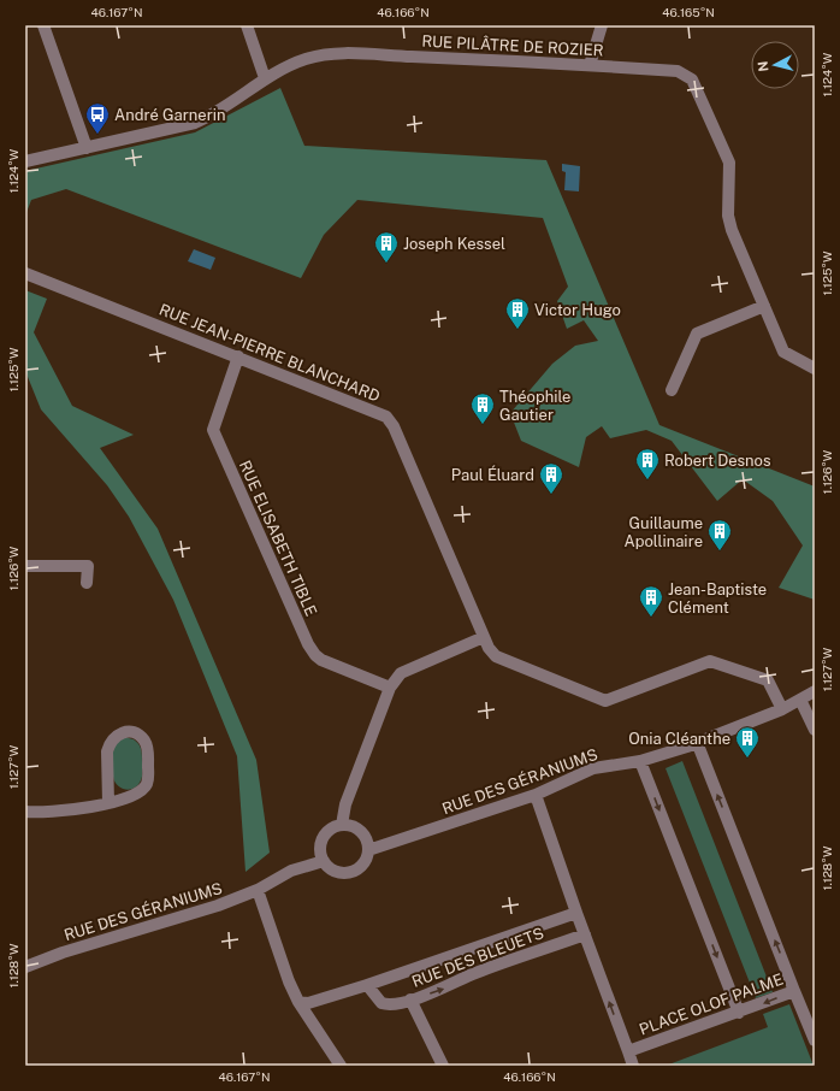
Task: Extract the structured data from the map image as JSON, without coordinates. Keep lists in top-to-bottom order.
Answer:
{
  "streets": {
    "street": [
      "RUE PILÂTRE DE ROZIER",
      "RUE JEAN-PIERRE BLANCHARD",
      "RUE ELISABETH TIBLE",
      "RUE DES GÉRANIUMS",
      "RUE DES BLEUETS",
      "PLACE OLOF PALME"
    ]
  },
  "crossings": [
    ["RUE JEAN-PIERRE BLANCHARD", "RUE ELISABETH TIBLE"],
    ["RUE JEAN-PIERRE BLANCHARD", "RUE DES GÉRANIUMS"]
  ],
  "places": {
    "bus stop": ["André Garnerin"],
    "building": [
      "Joseph Kessel",
      "Victor Hugo",
      "Théophile Gautier",
      "Robert Desnos",
      "Paul Éluard",
      "Guillaume Apollinaire",
      "Jean-Baptiste Clément",
      "Onia Cléanthe"
    ]
  },
  "north": "left",
  "coordinates": [
    "46.167°N",
    "46.166°N",
    "46.165°N",
    "1.124°W",
    "1.125°W",
    "1.126°W",
    "1.127°W",
    "1.128°W"
  ]
}
